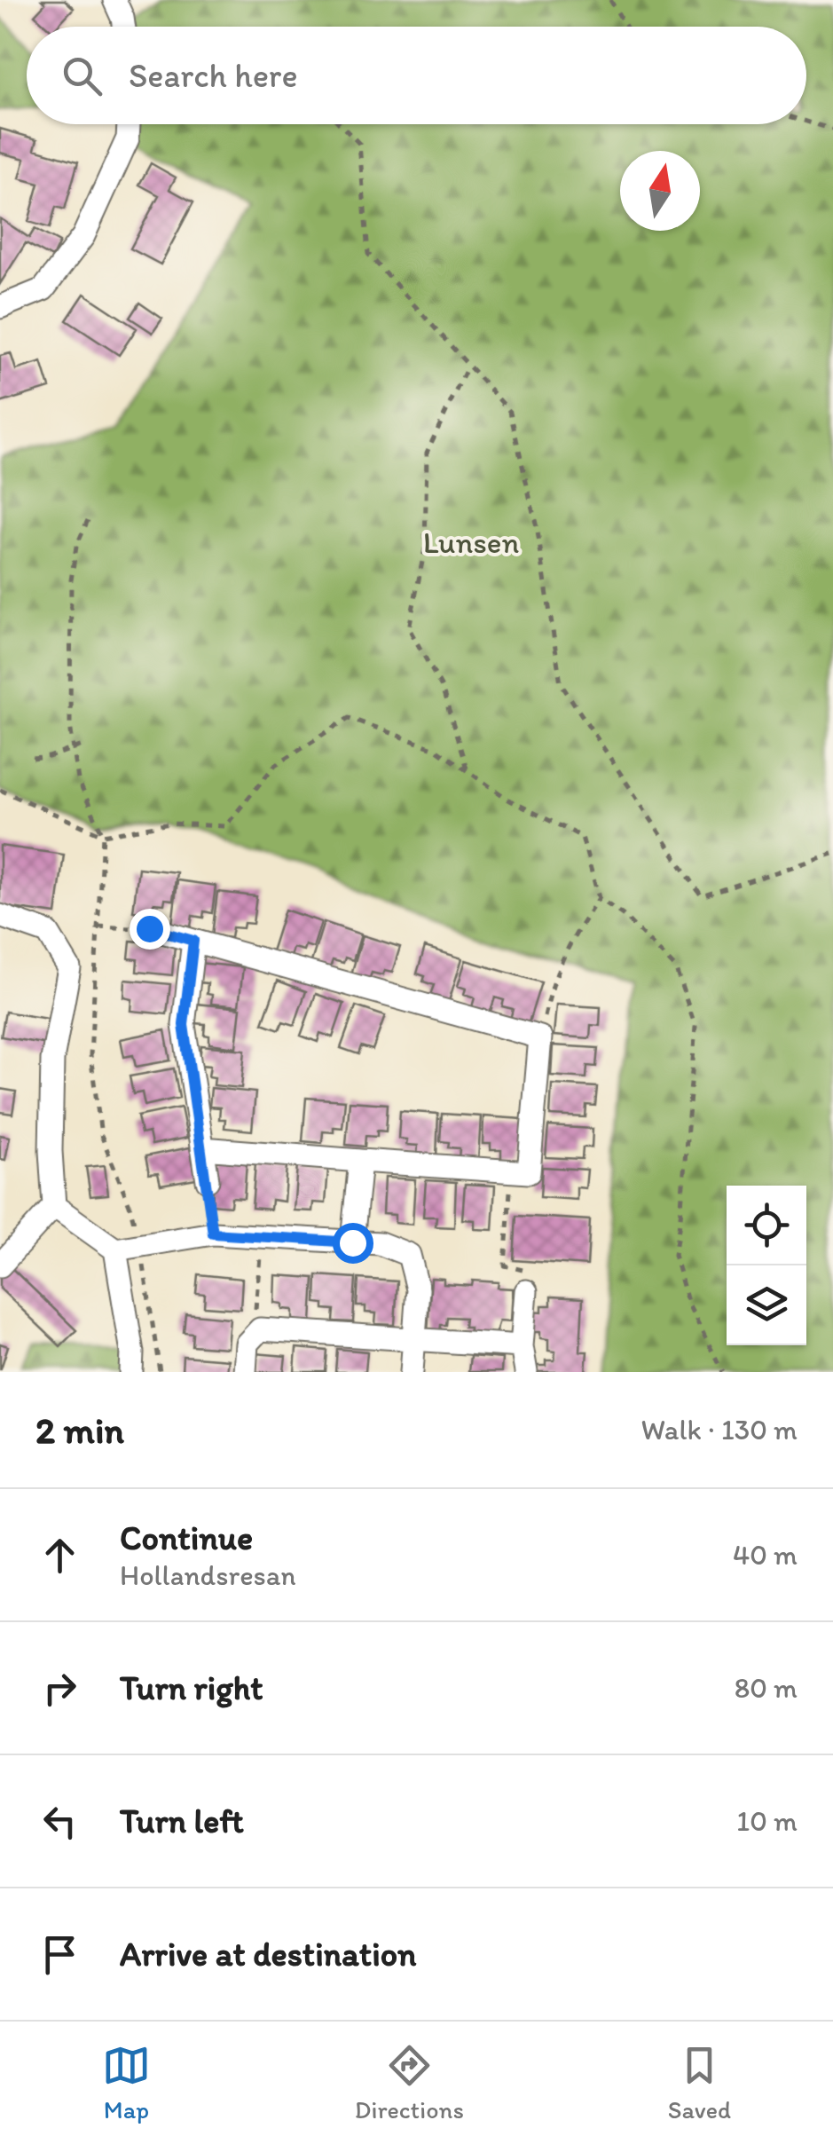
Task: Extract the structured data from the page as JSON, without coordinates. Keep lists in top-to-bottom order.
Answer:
{
  "parks": ["Lunsen"],
  "north": "top",
  "page": {
    "search": "Search here",
    "heading": ["2 min", "Walk · 130 m"],
    "list": [
      ["Continue", "Hollandsresan", "40 m"],
      ["Turn right", "80 m"],
      ["Turn left", "10 m"],
      "Arrive at destination"
    ],
    "nav": ["Map", "Directions", "Saved"]
  }
}
